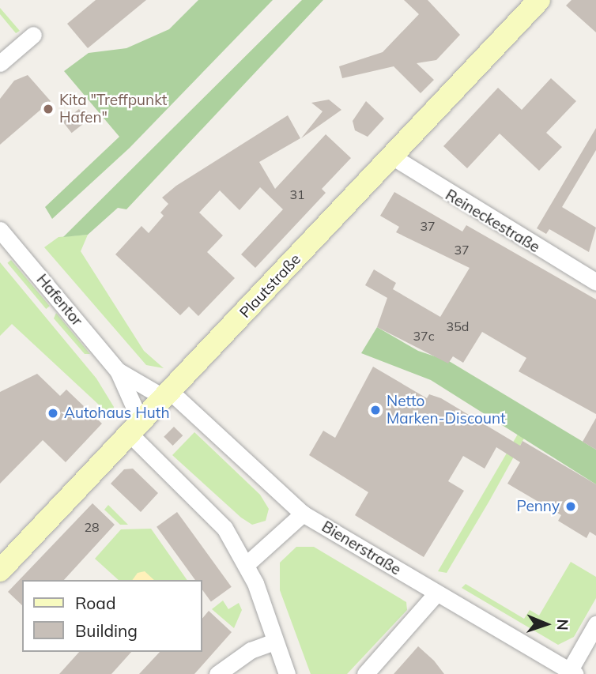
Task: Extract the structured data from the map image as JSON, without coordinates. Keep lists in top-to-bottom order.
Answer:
{
  "streets": {
    "main road": ["Plautstraße"],
    "street": ["Reineckestraße", "Hafentor", "Bienerstraße"]
  },
  "crossings": [
    ["Reineckestraße", "Plautstraße"],
    ["Plautstraße", "Hafentor"],
    ["Plautstraße", "Bienerstraße"],
    ["Hafentor", "Bienerstraße"]
  ],
  "places": [
    "Kita \"Treffpunkt Hafen\"",
    "Netto Marken-Discount",
    "Autohaus Huth",
    "Penny"
  ],
  "house_numbers": [
    "31",
    "37",
    "37",
    "35d",
    "37c",
    "28"
  ],
  "legend": ["Road", "Building"],
  "north": "right"
}
